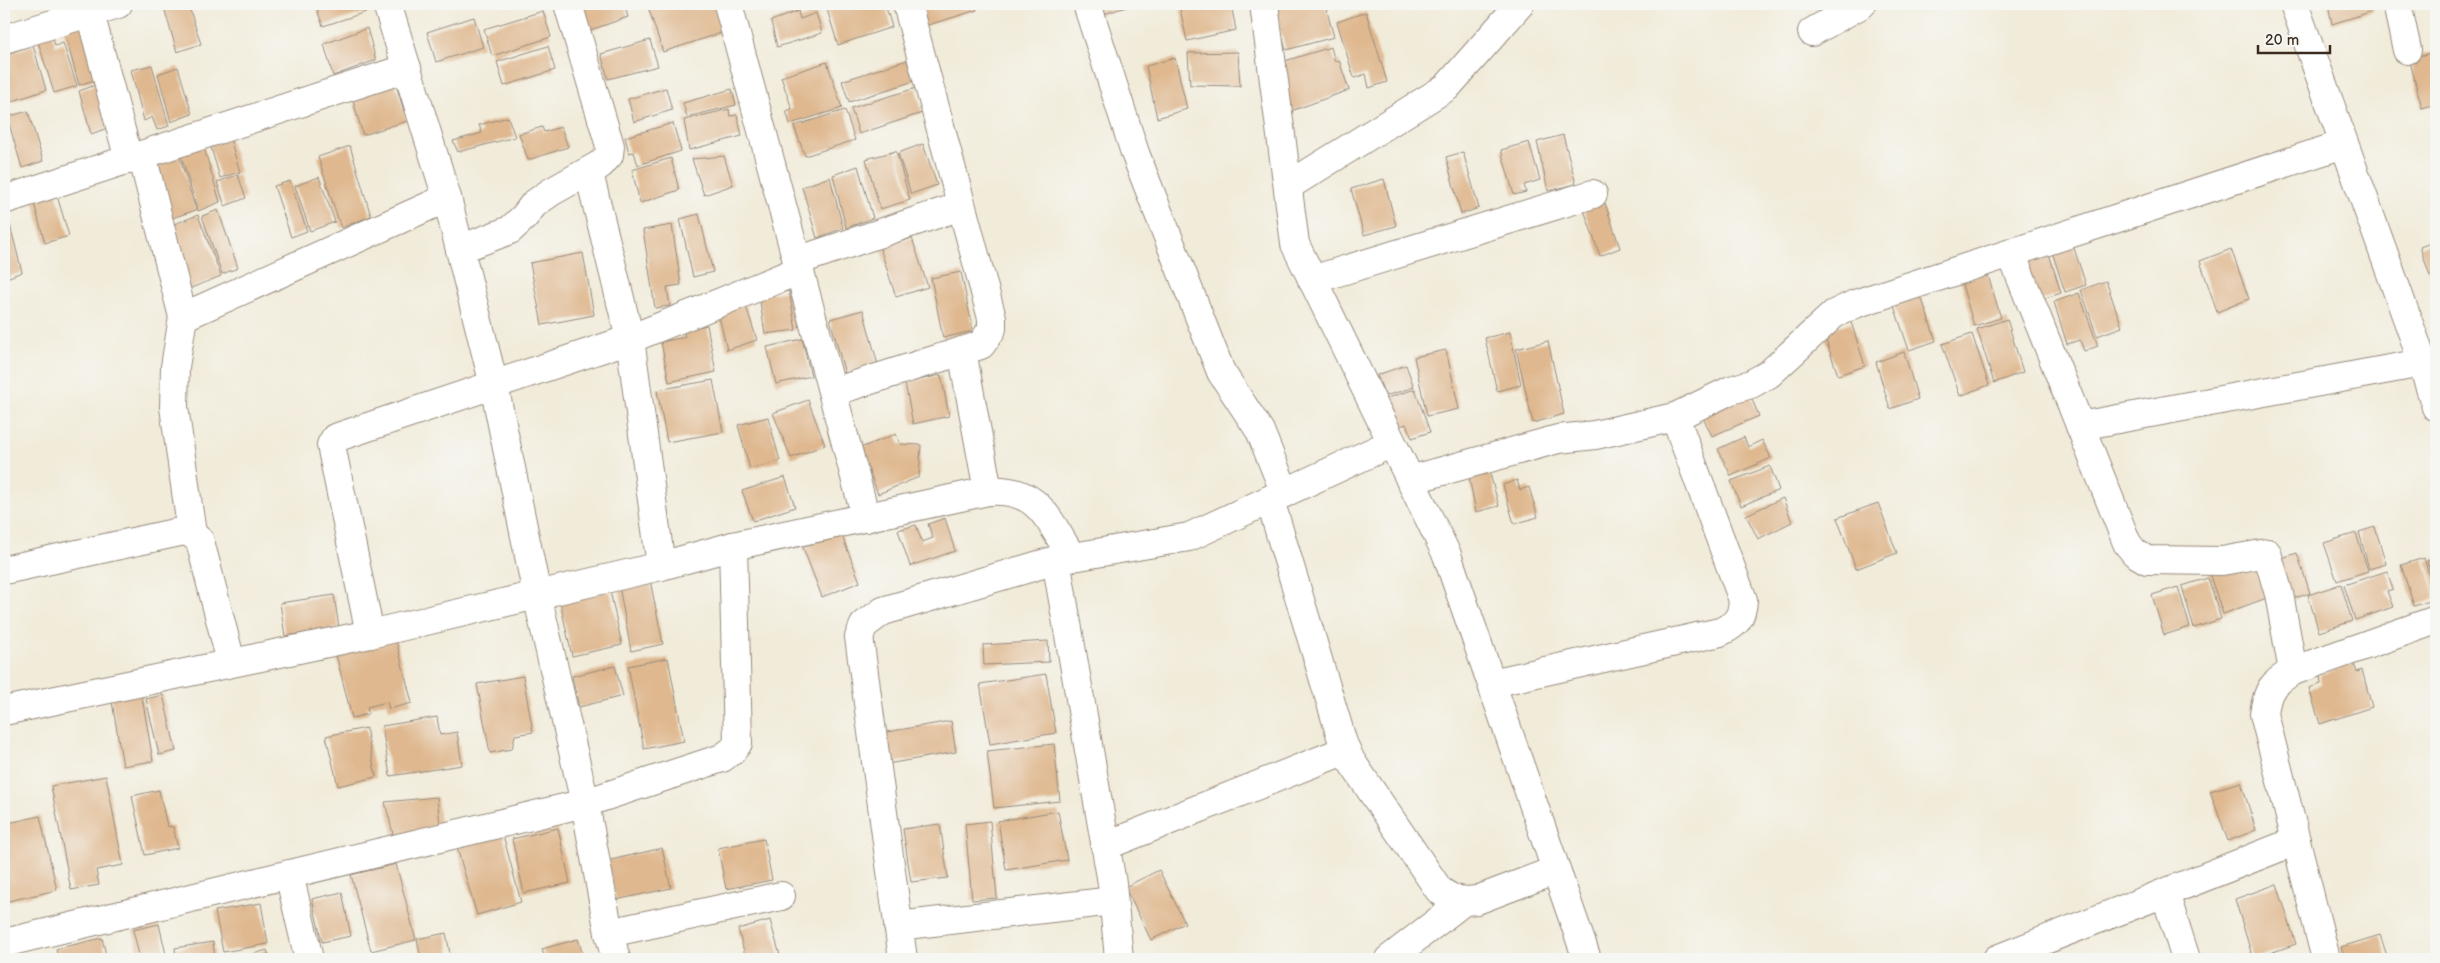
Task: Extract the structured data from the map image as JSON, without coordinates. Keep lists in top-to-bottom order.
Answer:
{
  "scale_bar": "20 m"
}
